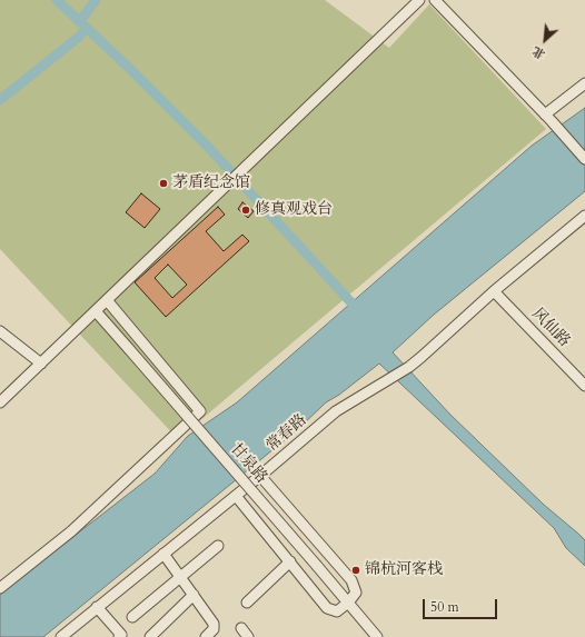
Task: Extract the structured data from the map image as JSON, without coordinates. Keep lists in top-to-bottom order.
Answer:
{
  "streets": {
    "street": ["风仙路", "常春路", "甘泉路"]
  },
  "crossings": [
    ["风仙路", "常春路"]
  ],
  "places": ["茅盾纪念馆", "修真观戏台", "锦杭河客栈"],
  "scale_bar": "50 m",
  "north": "bottom left"
}
